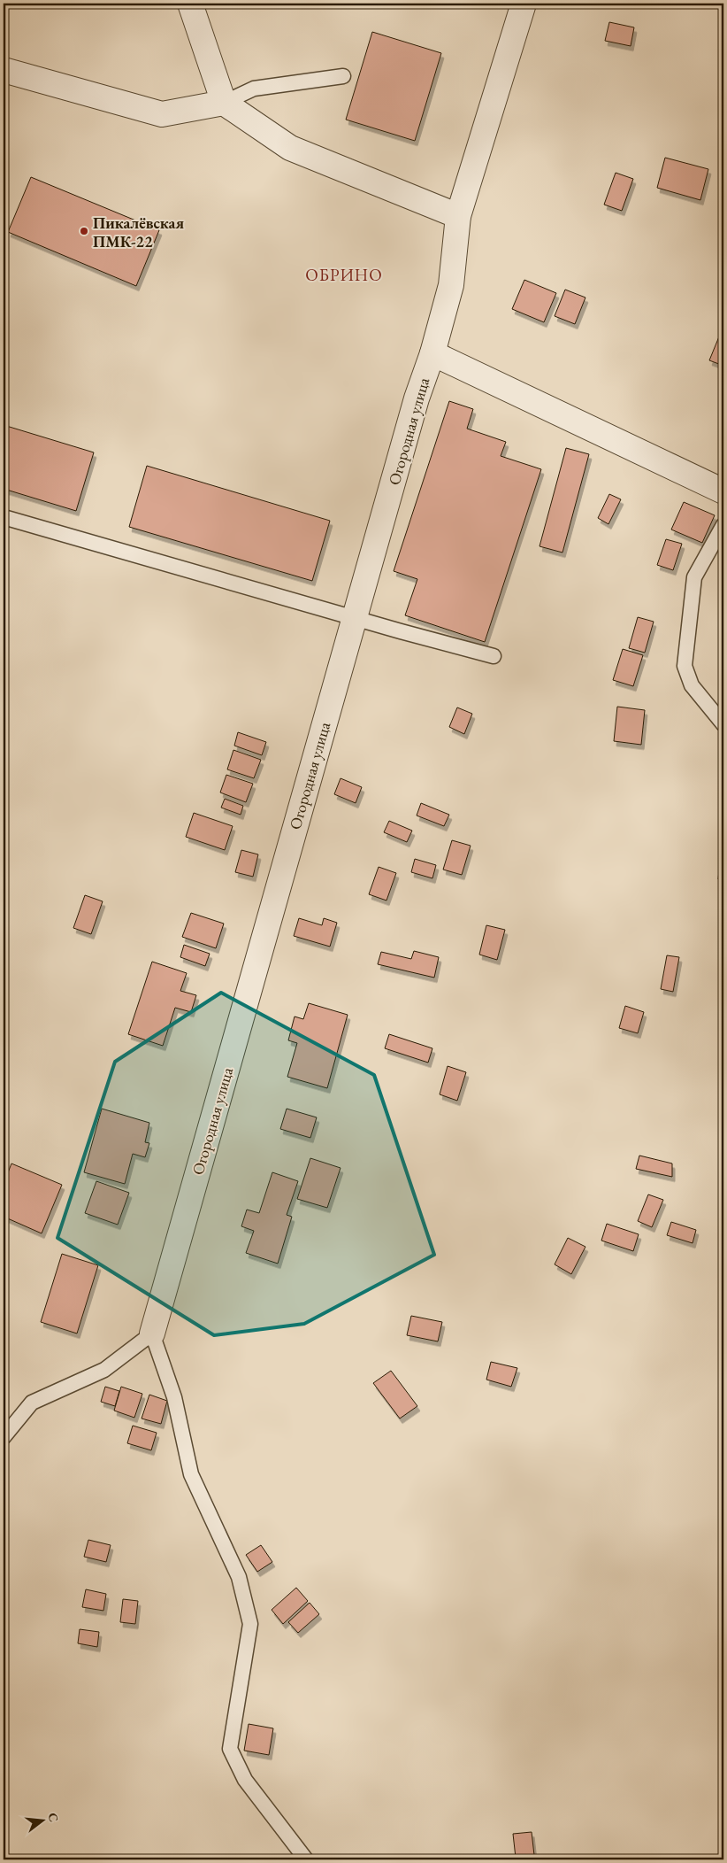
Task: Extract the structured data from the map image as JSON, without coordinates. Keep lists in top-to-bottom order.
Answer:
{
  "streets": {
    "street": ["Огородная улица"]
  },
  "districts": ["ОБРИНО"],
  "places": ["Пикалёвская ПМК-22"],
  "north": "right"
}
